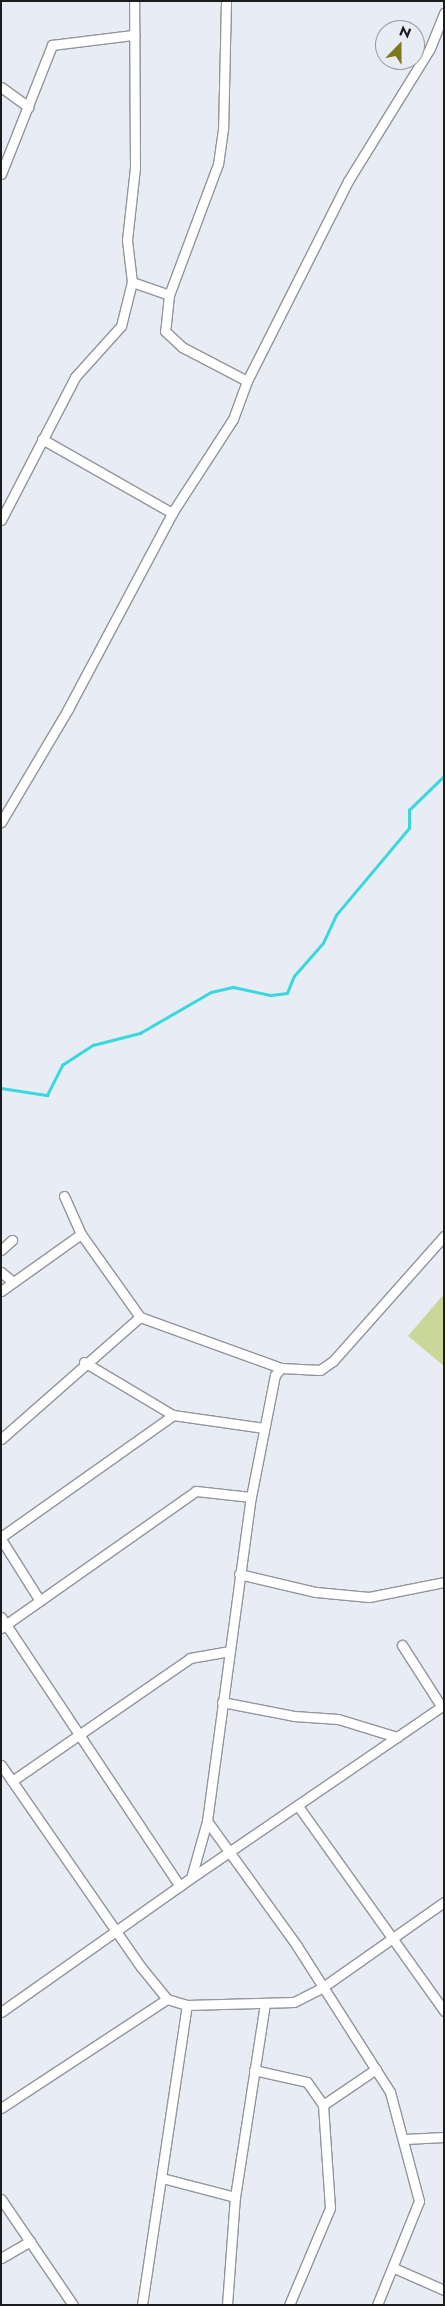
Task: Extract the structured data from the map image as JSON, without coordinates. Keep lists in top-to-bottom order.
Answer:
{
  "north": "top"
}
